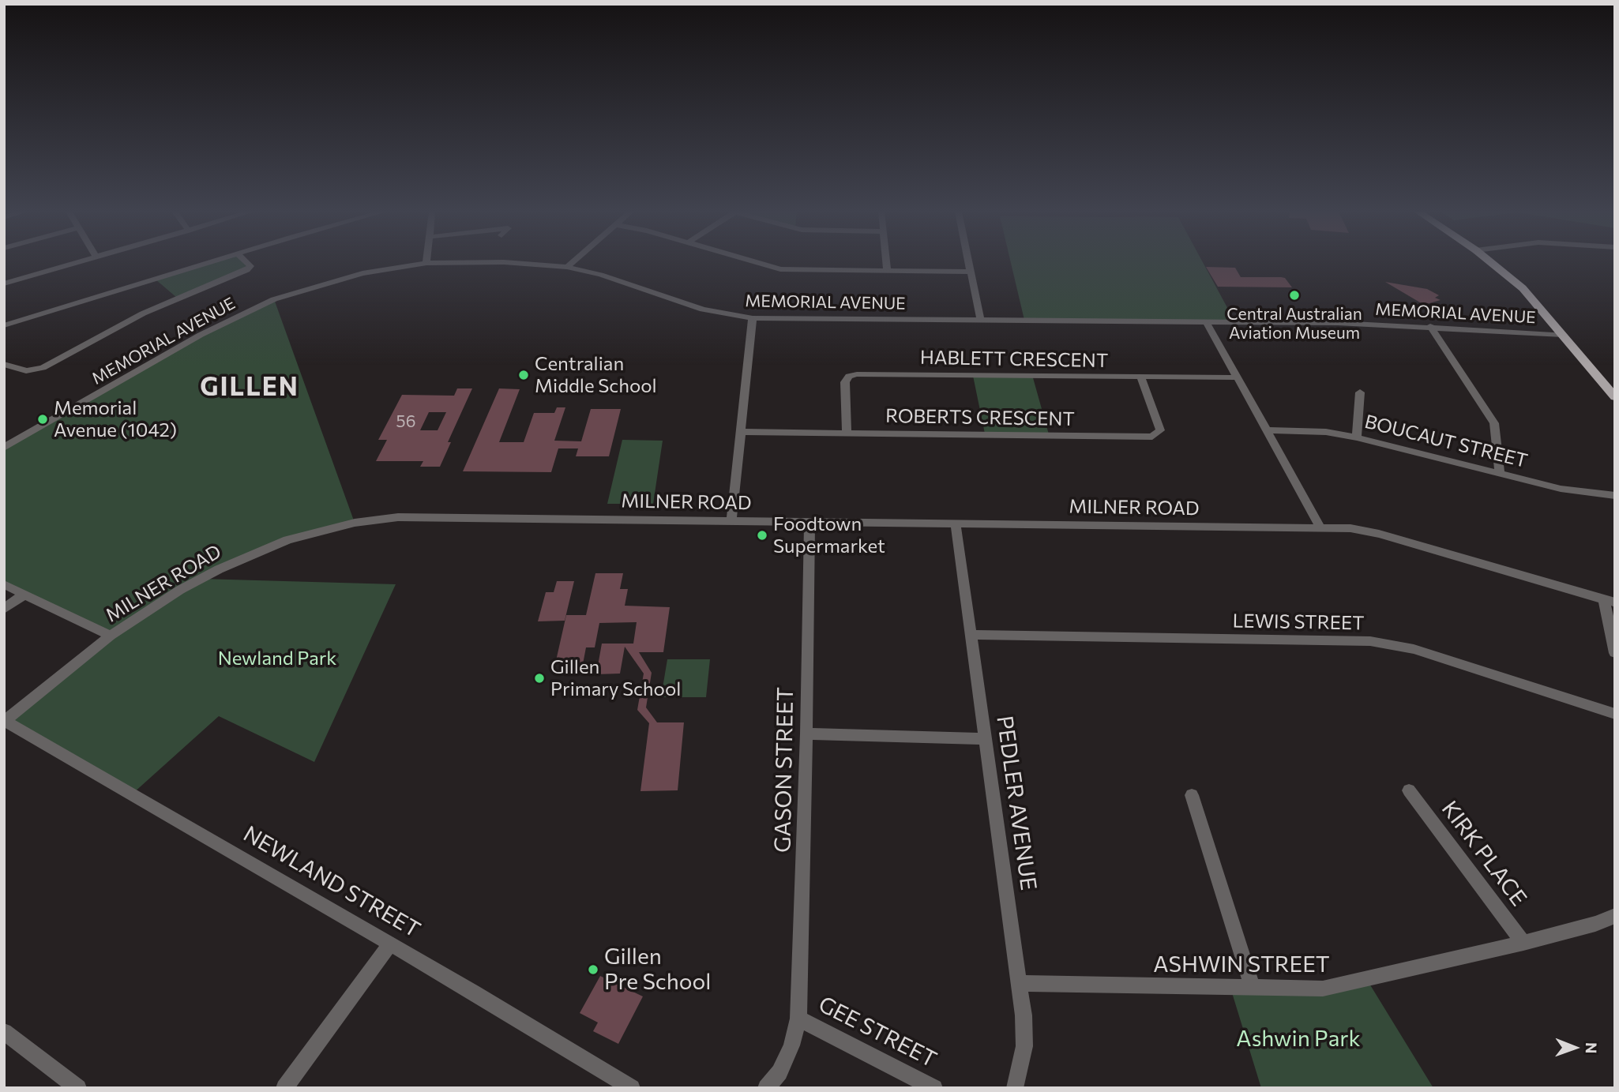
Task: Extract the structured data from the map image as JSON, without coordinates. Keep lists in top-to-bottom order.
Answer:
{
  "streets": {
    "street": [
      "MEMORIAL AVENUE",
      "HABLETT CRESCENT",
      "ROBERTS CRESCENT",
      "BOUCAUT STREET",
      "MILNER ROAD",
      "LEWIS STREET",
      "GASON STREET",
      "PEDLER AVENUE",
      "KIRK PLACE",
      "NEWLAND STREET",
      "ASHWIN STREET",
      "GEE STREET"
    ]
  },
  "crossings": [
    ["HABLETT CRESCENT", "ROBERTS CRESCENT"],
    ["MILNER ROAD", "GASON STREET"],
    ["MILNER ROAD", "PEDLER AVENUE"],
    ["MILNER ROAD", "NEWLAND STREET"],
    ["LEWIS STREET", "PEDLER AVENUE"],
    ["GASON STREET", "GEE STREET"],
    ["PEDLER AVENUE", "ASHWIN STREET"],
    ["KIRK PLACE", "ASHWIN STREET"]
  ],
  "districts": ["GILLEN"],
  "parks": ["Newland Park", "Ashwin Park"],
  "places": [
    "Central Australian Aviation Museum",
    "Centralian Middle School",
    "Memorial Avenue (1042)",
    "Foodtown Supermarket",
    "Gillen Primary School",
    "Gillen Pre School"
  ],
  "house_numbers": ["56"],
  "north": "right"
}
